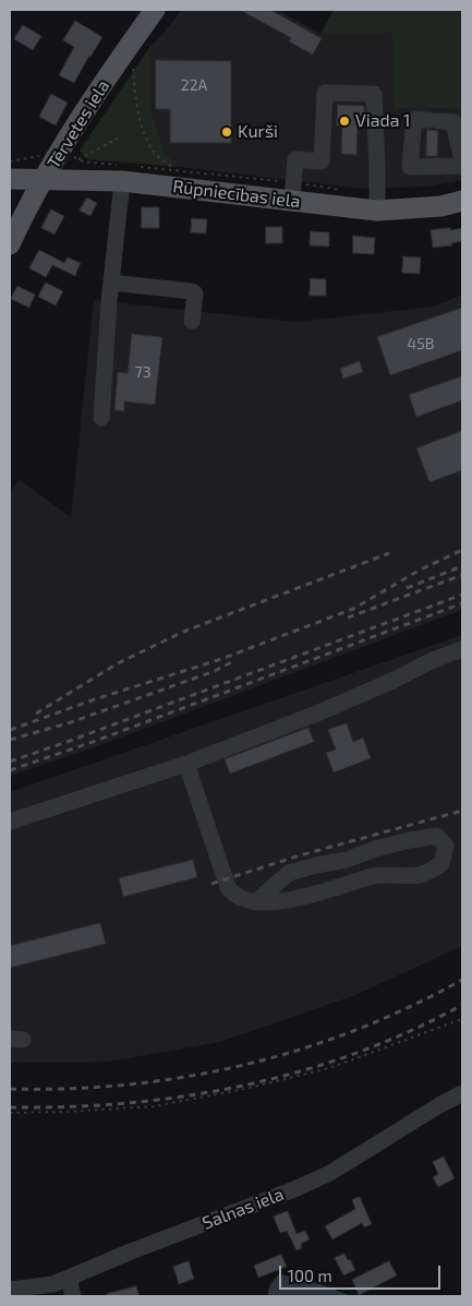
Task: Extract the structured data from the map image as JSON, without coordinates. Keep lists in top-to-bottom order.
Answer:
{
  "streets": {
    "main road": ["Tērvetes iela", "Rūpniecības iela"],
    "street": ["Salnas iela"]
  },
  "crossings": [
    ["Tērvetes iela", "Rūpniecības iela"]
  ],
  "places": ["Viada 1", "Kurši"],
  "house_numbers": ["22A", "45B", "73"],
  "scale_bar": "100 m"
}
